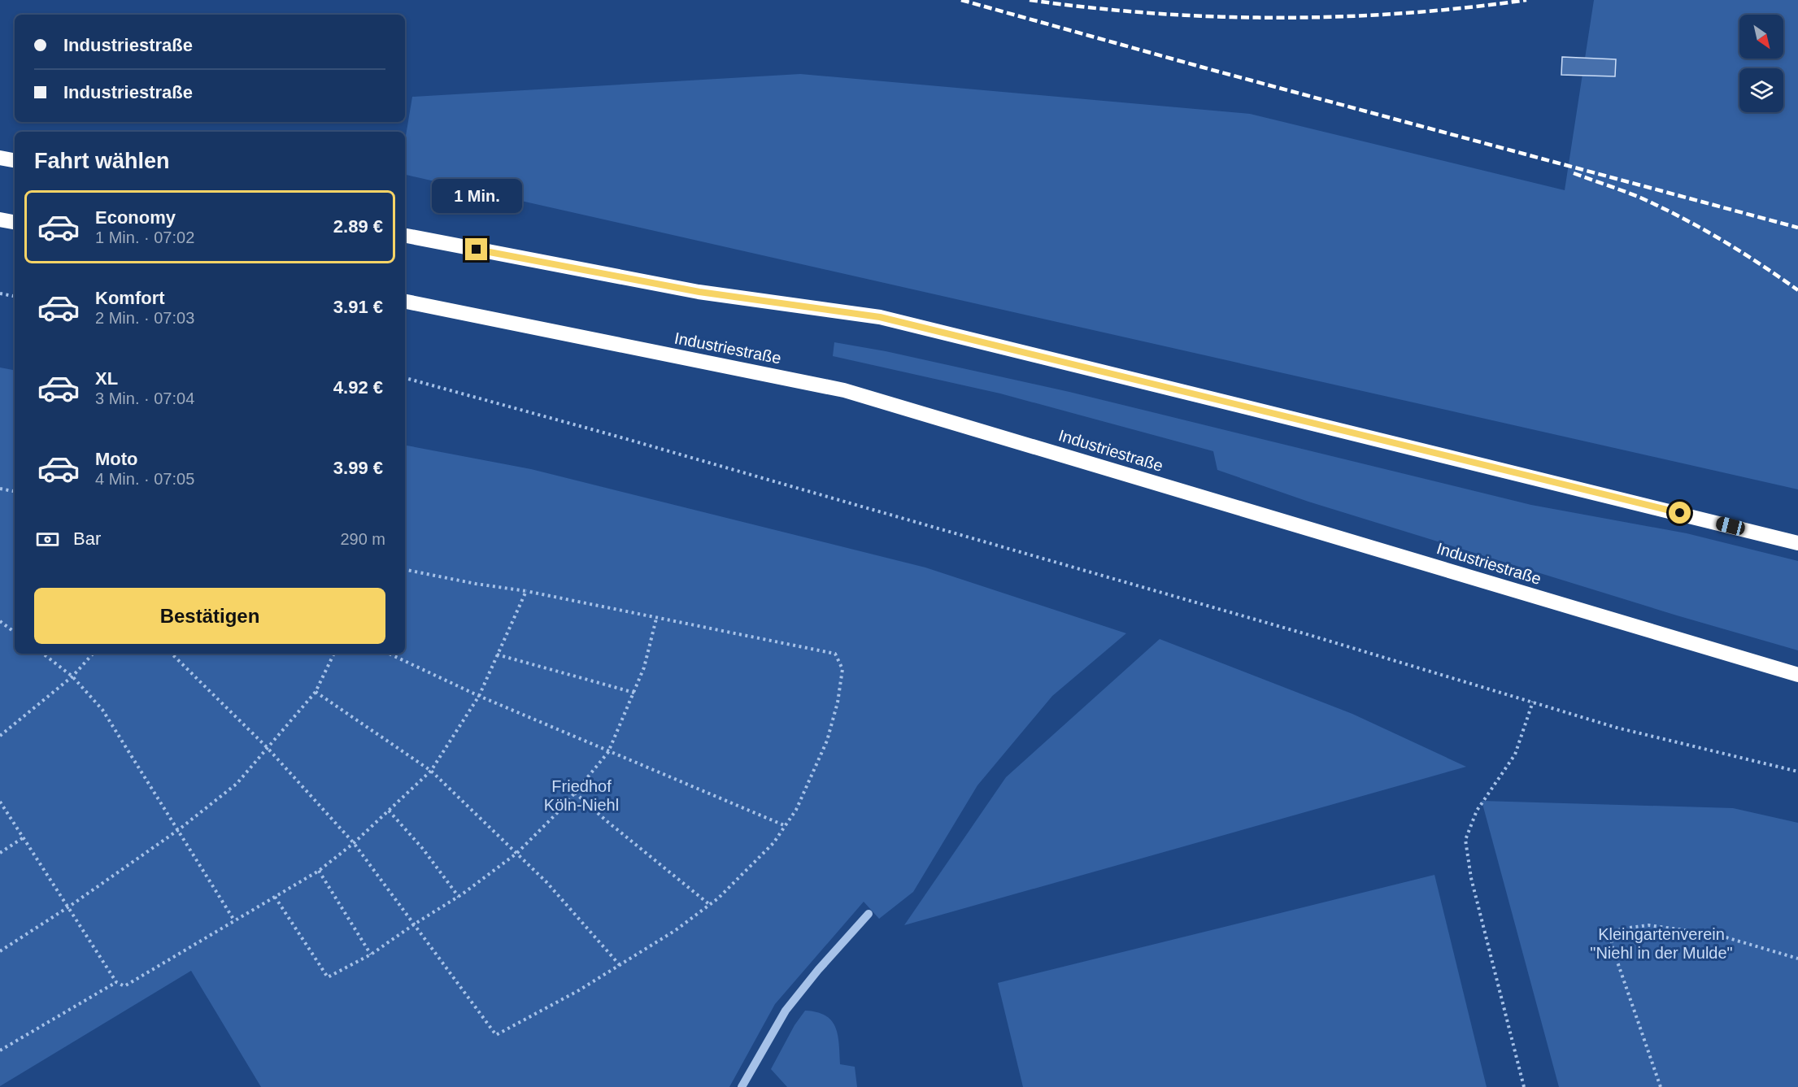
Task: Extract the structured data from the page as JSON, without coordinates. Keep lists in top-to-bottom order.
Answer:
{
  "streets": {
    "highway": ["Industriestraße"]
  },
  "parks": ["Friedhof Köln-Niehl", "Kleingartenverein \"Niehl in der Mulde\""],
  "north": "bottom right",
  "page": {
    "banner": ["Industriestraße", "Industriestraße"],
    "heading": "Fahrt wählen",
    "bubble": "1 Min.",
    "list": [
      {
        "name": "Economy",
        "note": "1 Min. · 07:02",
        "value": "2.89 €"
      },
      {
        "name": "Komfort",
        "note": "2 Min. · 07:03",
        "value": "3.91 €"
      },
      {
        "name": "XL",
        "note": "3 Min. · 07:04",
        "value": "4.92 €"
      },
      {
        "name": "Moto",
        "note": "4 Min. · 07:05",
        "value": "3.99 €"
      }
    ],
    "pay": ["Bar", "290 m"],
    "buttons": "Bestätigen"
  }
}
